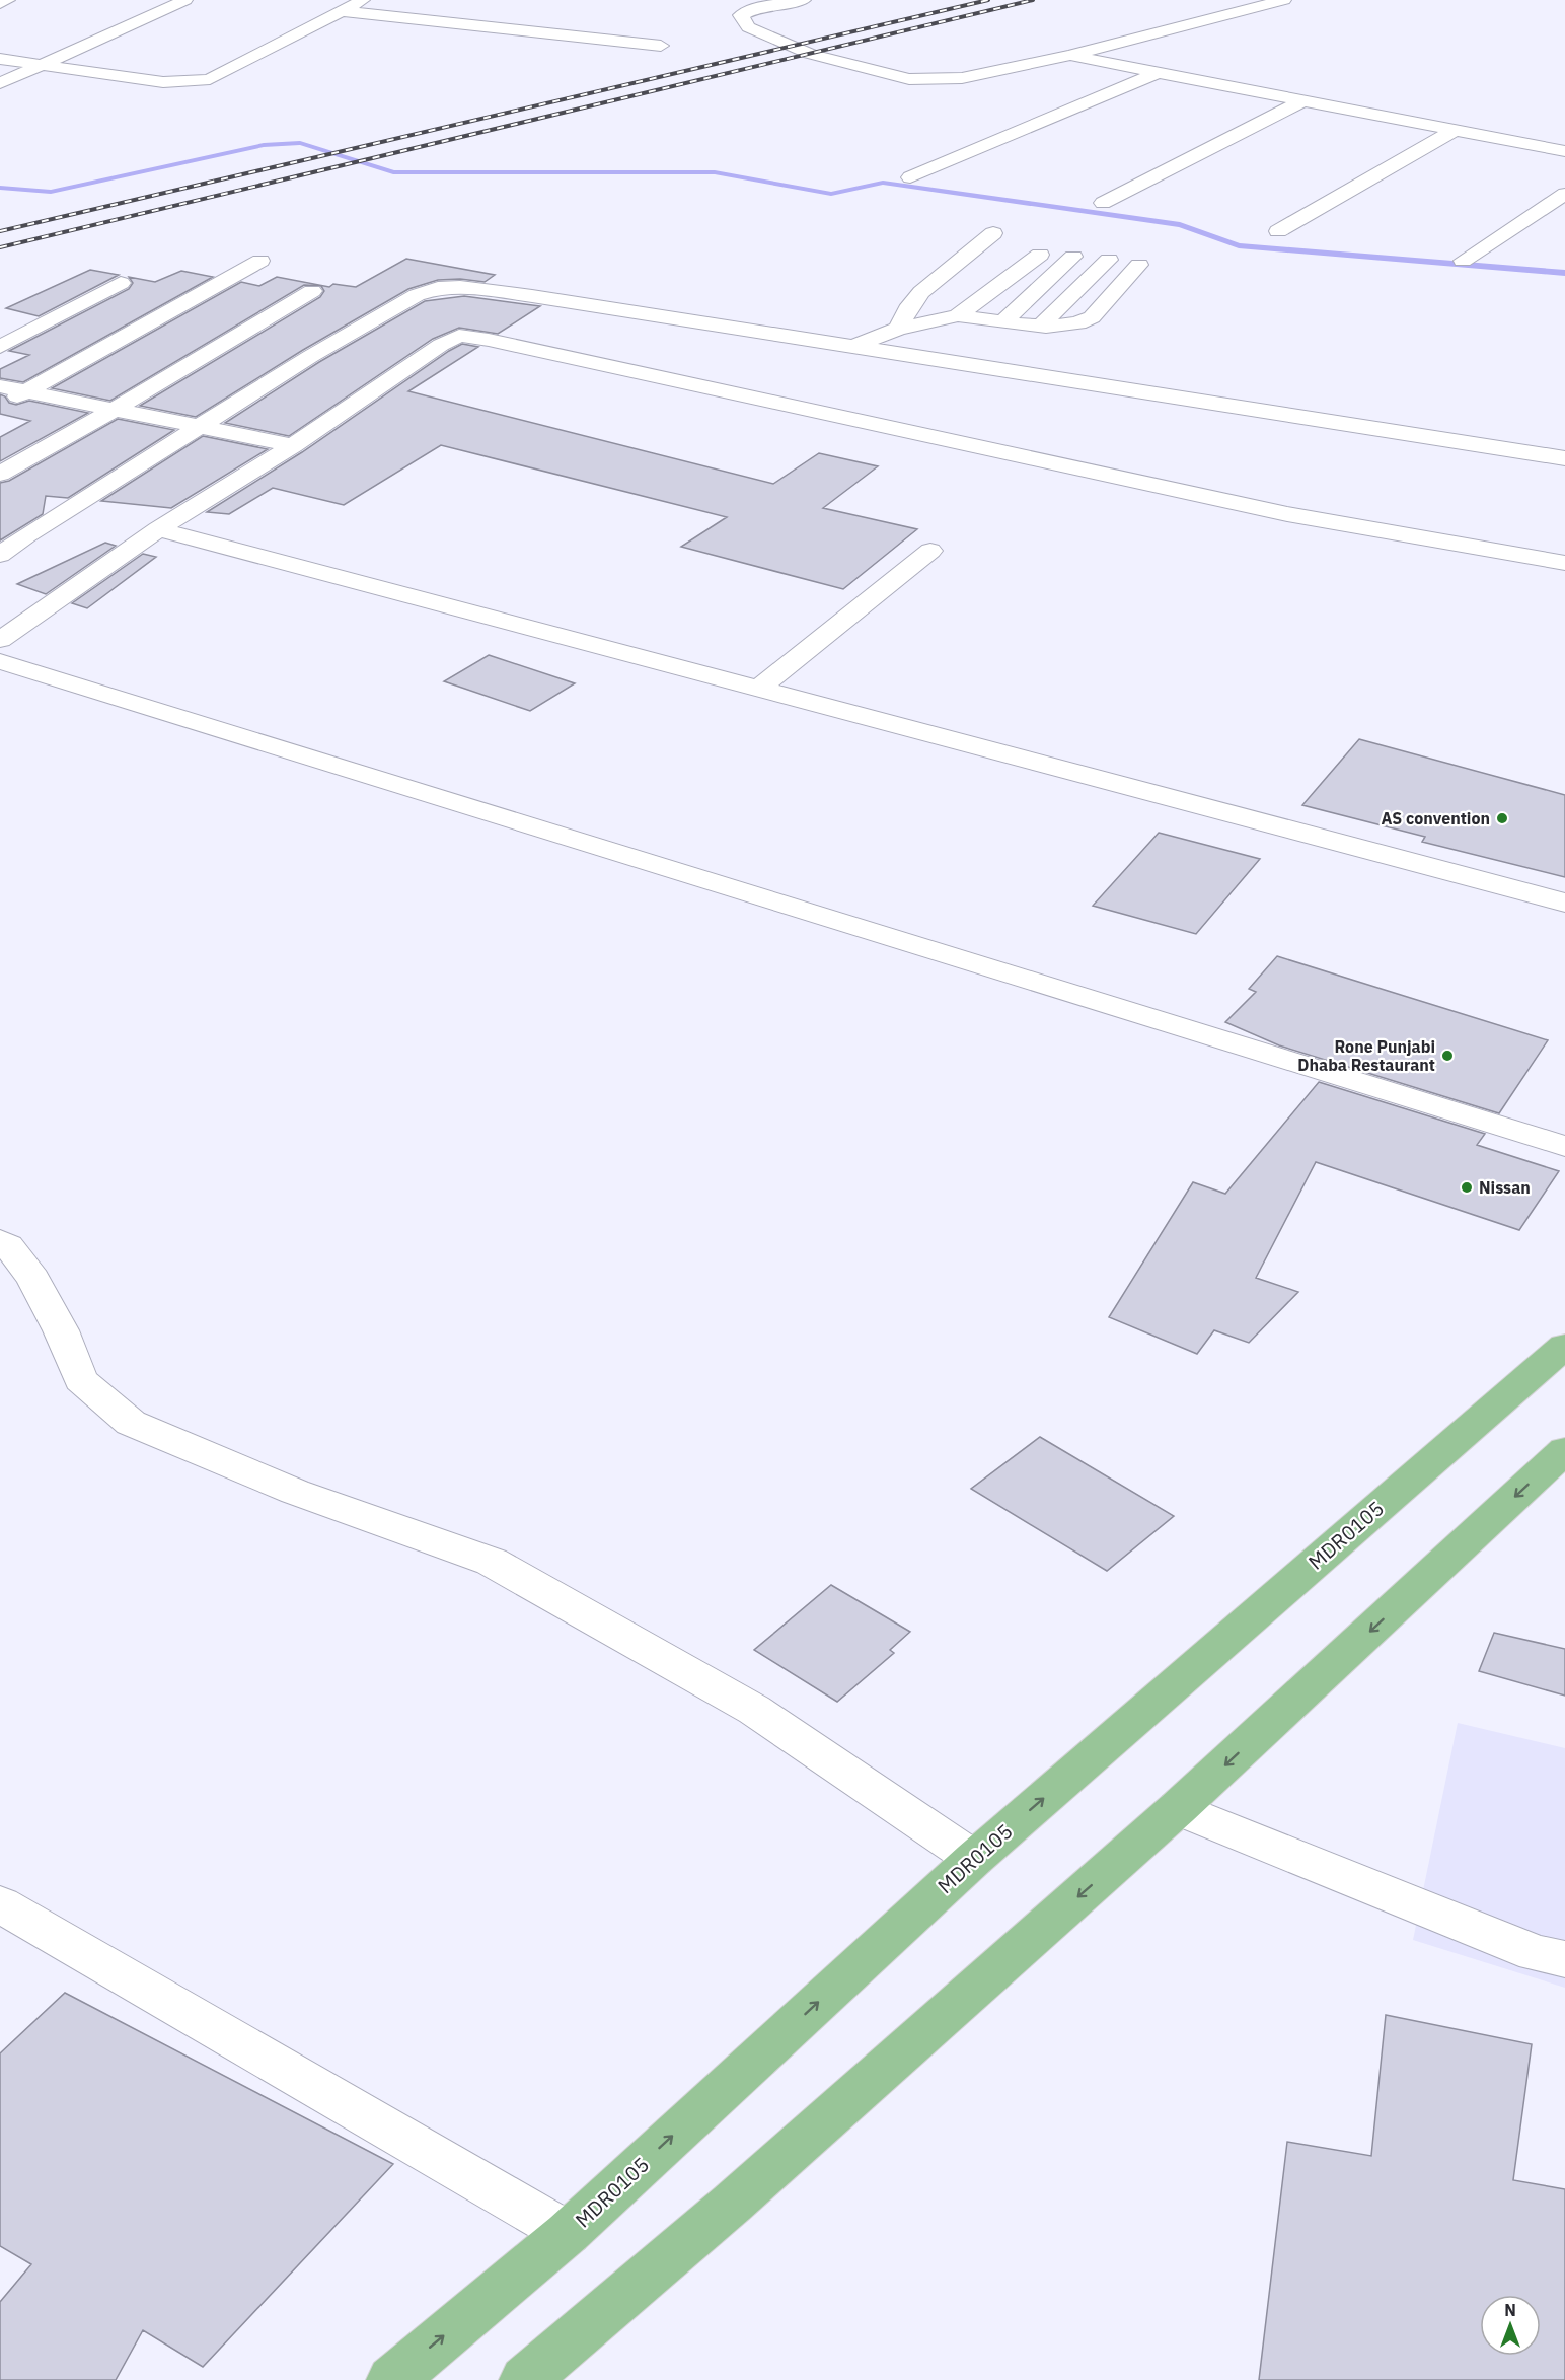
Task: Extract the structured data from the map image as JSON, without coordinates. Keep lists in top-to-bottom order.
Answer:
{
  "streets": {
    "main road": ["MDR0105"]
  },
  "places": ["AS convention", "Rone Punjabi Dhaba Restaurant", "Nissan"],
  "north": "top"
}
